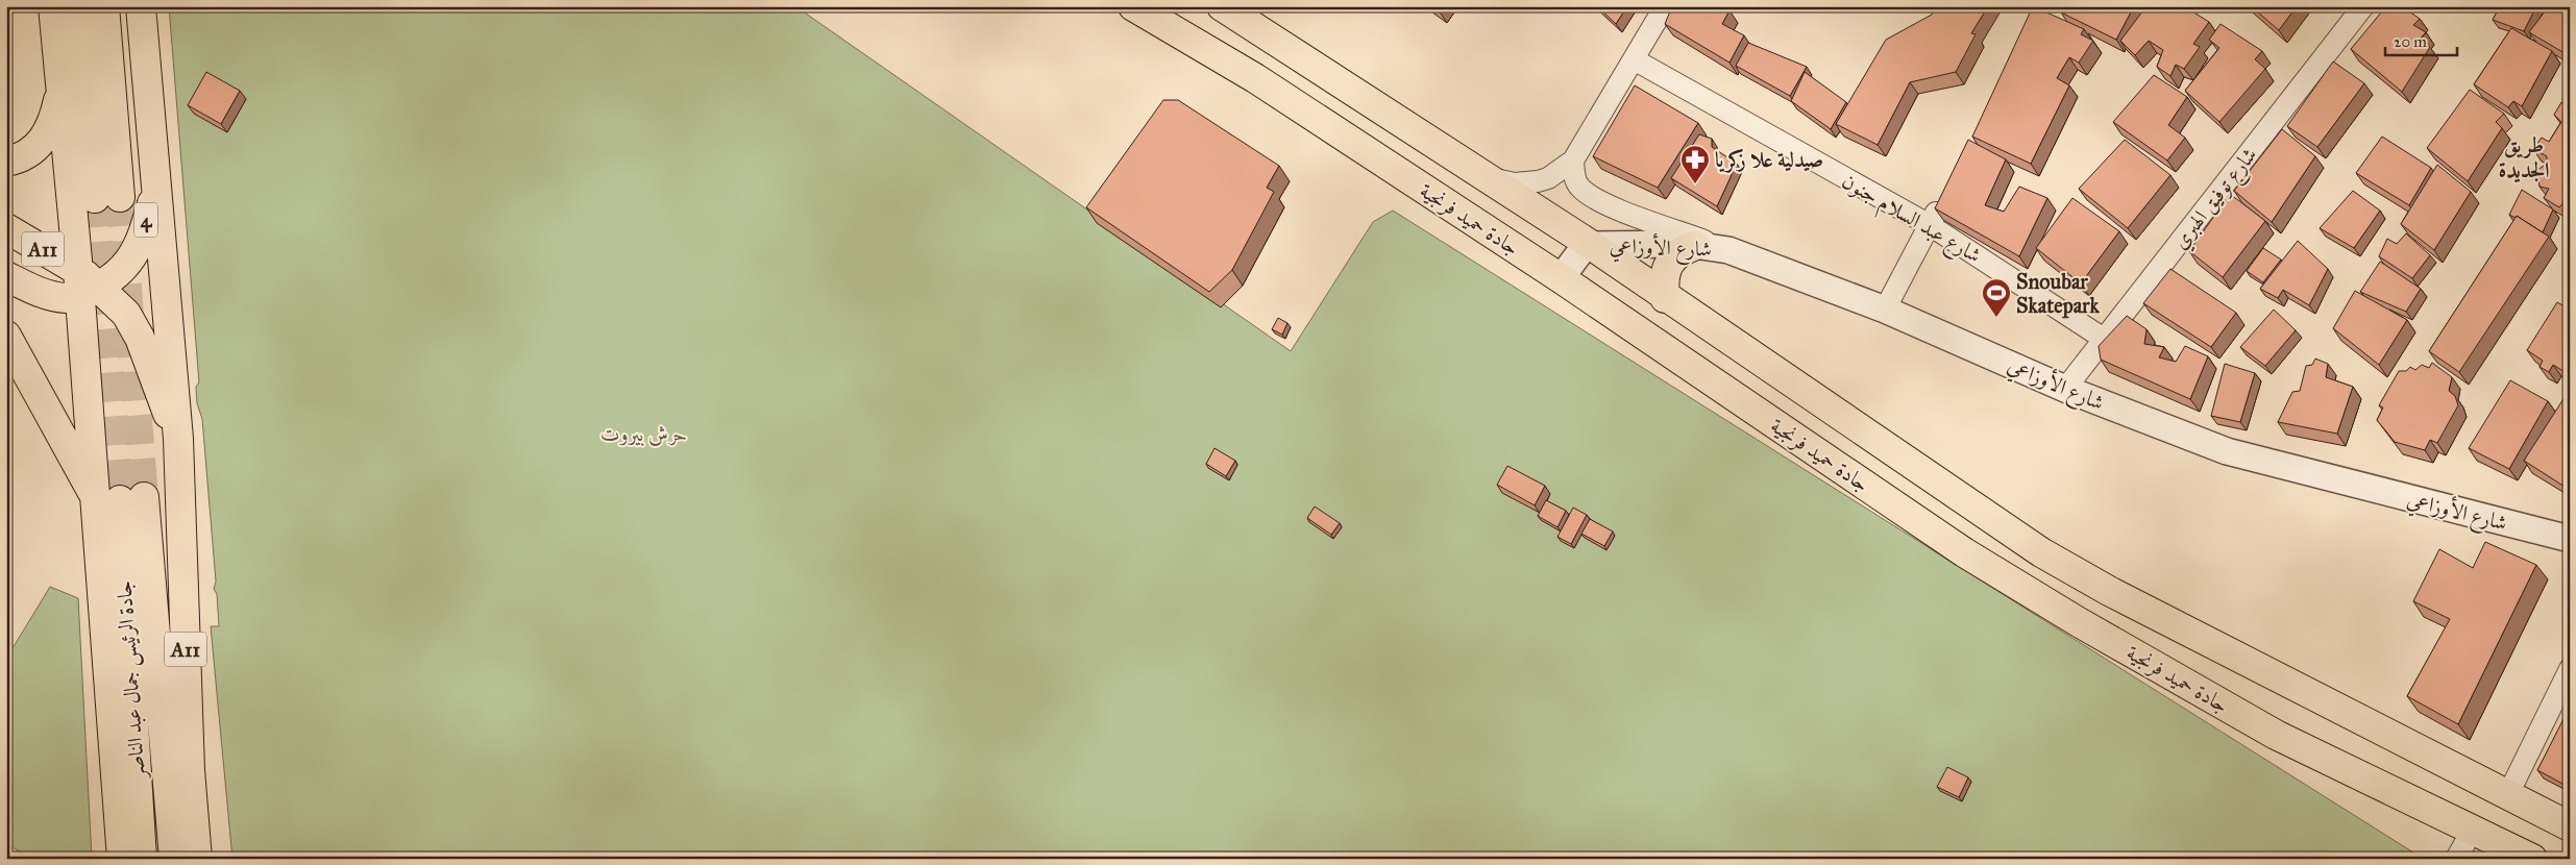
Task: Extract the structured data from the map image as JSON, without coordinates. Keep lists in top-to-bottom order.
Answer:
{
  "streets": {
    "main road": [
      "جادة حميد فرنجية",
      "4",
      "A11",
      "جادة الرئيس جمال عبد الناصر"
    ],
    "street": ["شارع توفيق الهبري", "شارع عبد السلام جنون", "شارع الأوزاعي"]
  },
  "crossings": [
    ["شارع توفيق الهبري", "شارع عبد السلام جنون"],
    ["شارع توفيق الهبري", "شارع الأوزاعي"],
    ["جادة حميد فرنجية", "شارع الأوزاعي"],
    ["4", "A11"]
  ],
  "districts": ["طريق الجديدة"],
  "parks": ["حرش بيروت"],
  "places": {
    "pharmacy": ["صيدلية علا زكريا"],
    "sports": ["Snoubar Skatepark"]
  },
  "scale_bar": "20 m"
}
